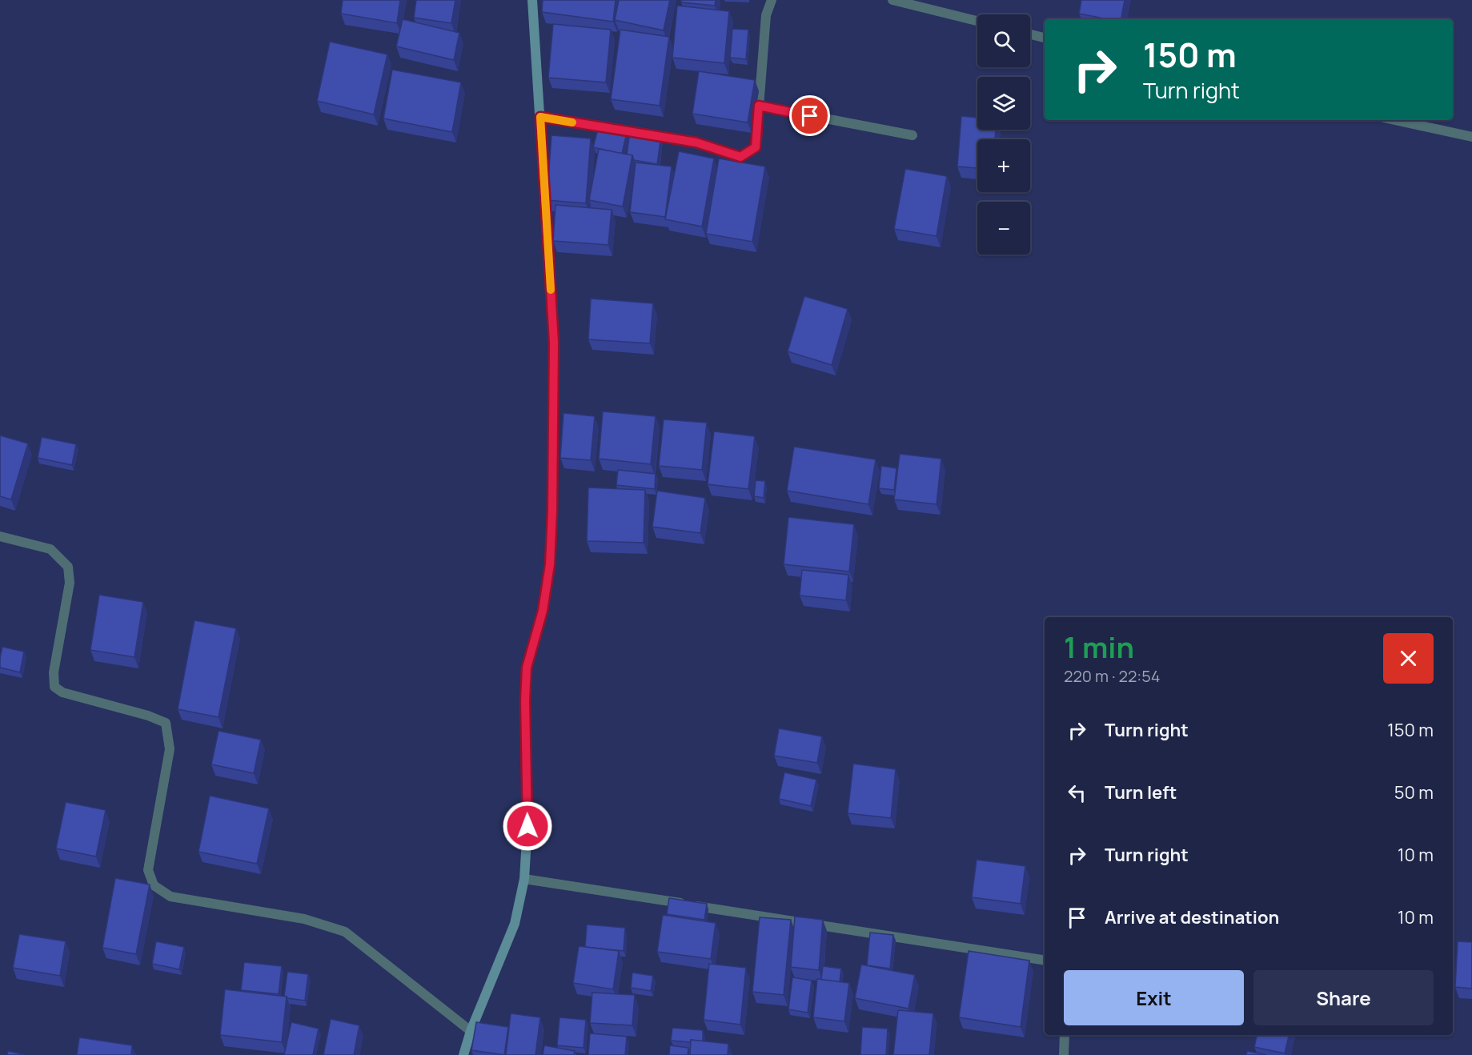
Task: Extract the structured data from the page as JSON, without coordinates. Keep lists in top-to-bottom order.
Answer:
{
  "page": {
    "map_buttons": ["+", "−"],
    "turn": ["150 m", "Turn right"],
    "heading": ["1 min", "220 m · 22:54"],
    "list": [
      {
        "name": "Turn right",
        "value": "150 m"
      },
      {
        "name": "Turn left",
        "value": "50 m"
      },
      {
        "name": "Turn right",
        "value": "10 m"
      },
      {
        "name": "Arrive at destination",
        "value": "10 m"
      }
    ],
    "buttons": ["Exit", "Share"]
  }
}
